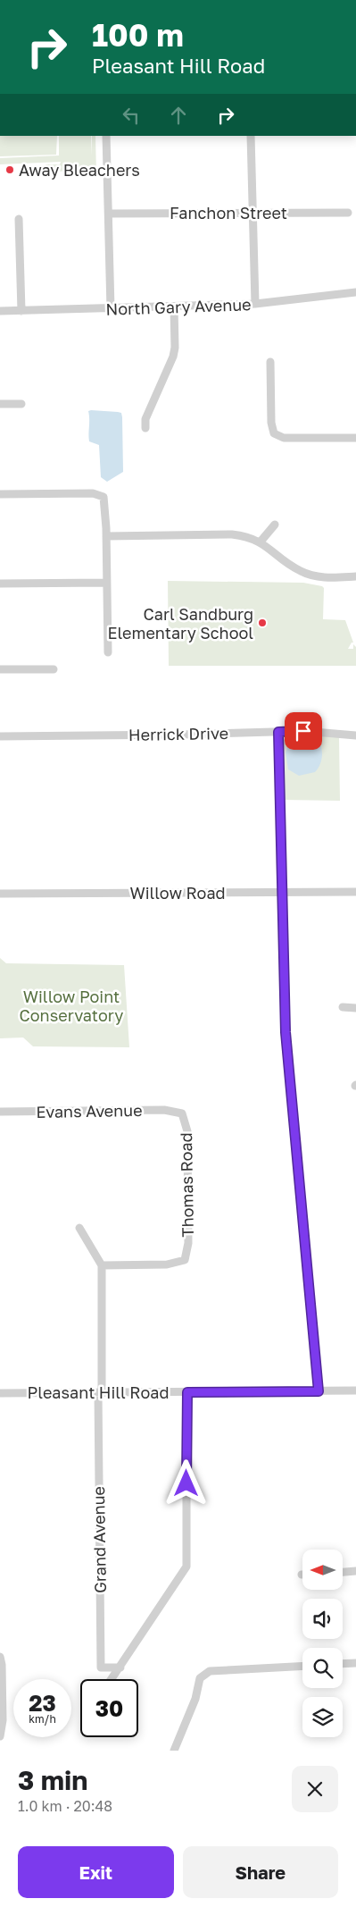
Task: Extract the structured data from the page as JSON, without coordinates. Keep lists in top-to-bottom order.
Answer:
{
  "streets": {
    "street": [
      "Fanchon Street",
      "North Gary Avenue",
      "Herrick Drive",
      "Willow Road",
      "Evans Avenue",
      "Thomas Road",
      "Pleasant Hill Road",
      "Grand Avenue"
    ]
  },
  "crossings": [
    ["Evans Avenue", "Thomas Road"],
    ["Thomas Road", "Grand Avenue"],
    ["Pleasant Hill Road", "Grand Avenue"]
  ],
  "parks": ["Willow Point Conservatory"],
  "places": ["Away Bleachers", "Carl Sandburg Elementary School"],
  "north": "left",
  "page": {
    "turn": ["100 m", "Pleasant Hill Road"],
    "speed": "23 km/h",
    "limit": "30",
    "heading": ["3 min", "1.0 km · 20:48"],
    "buttons": ["Exit", "Share"]
  }
}
